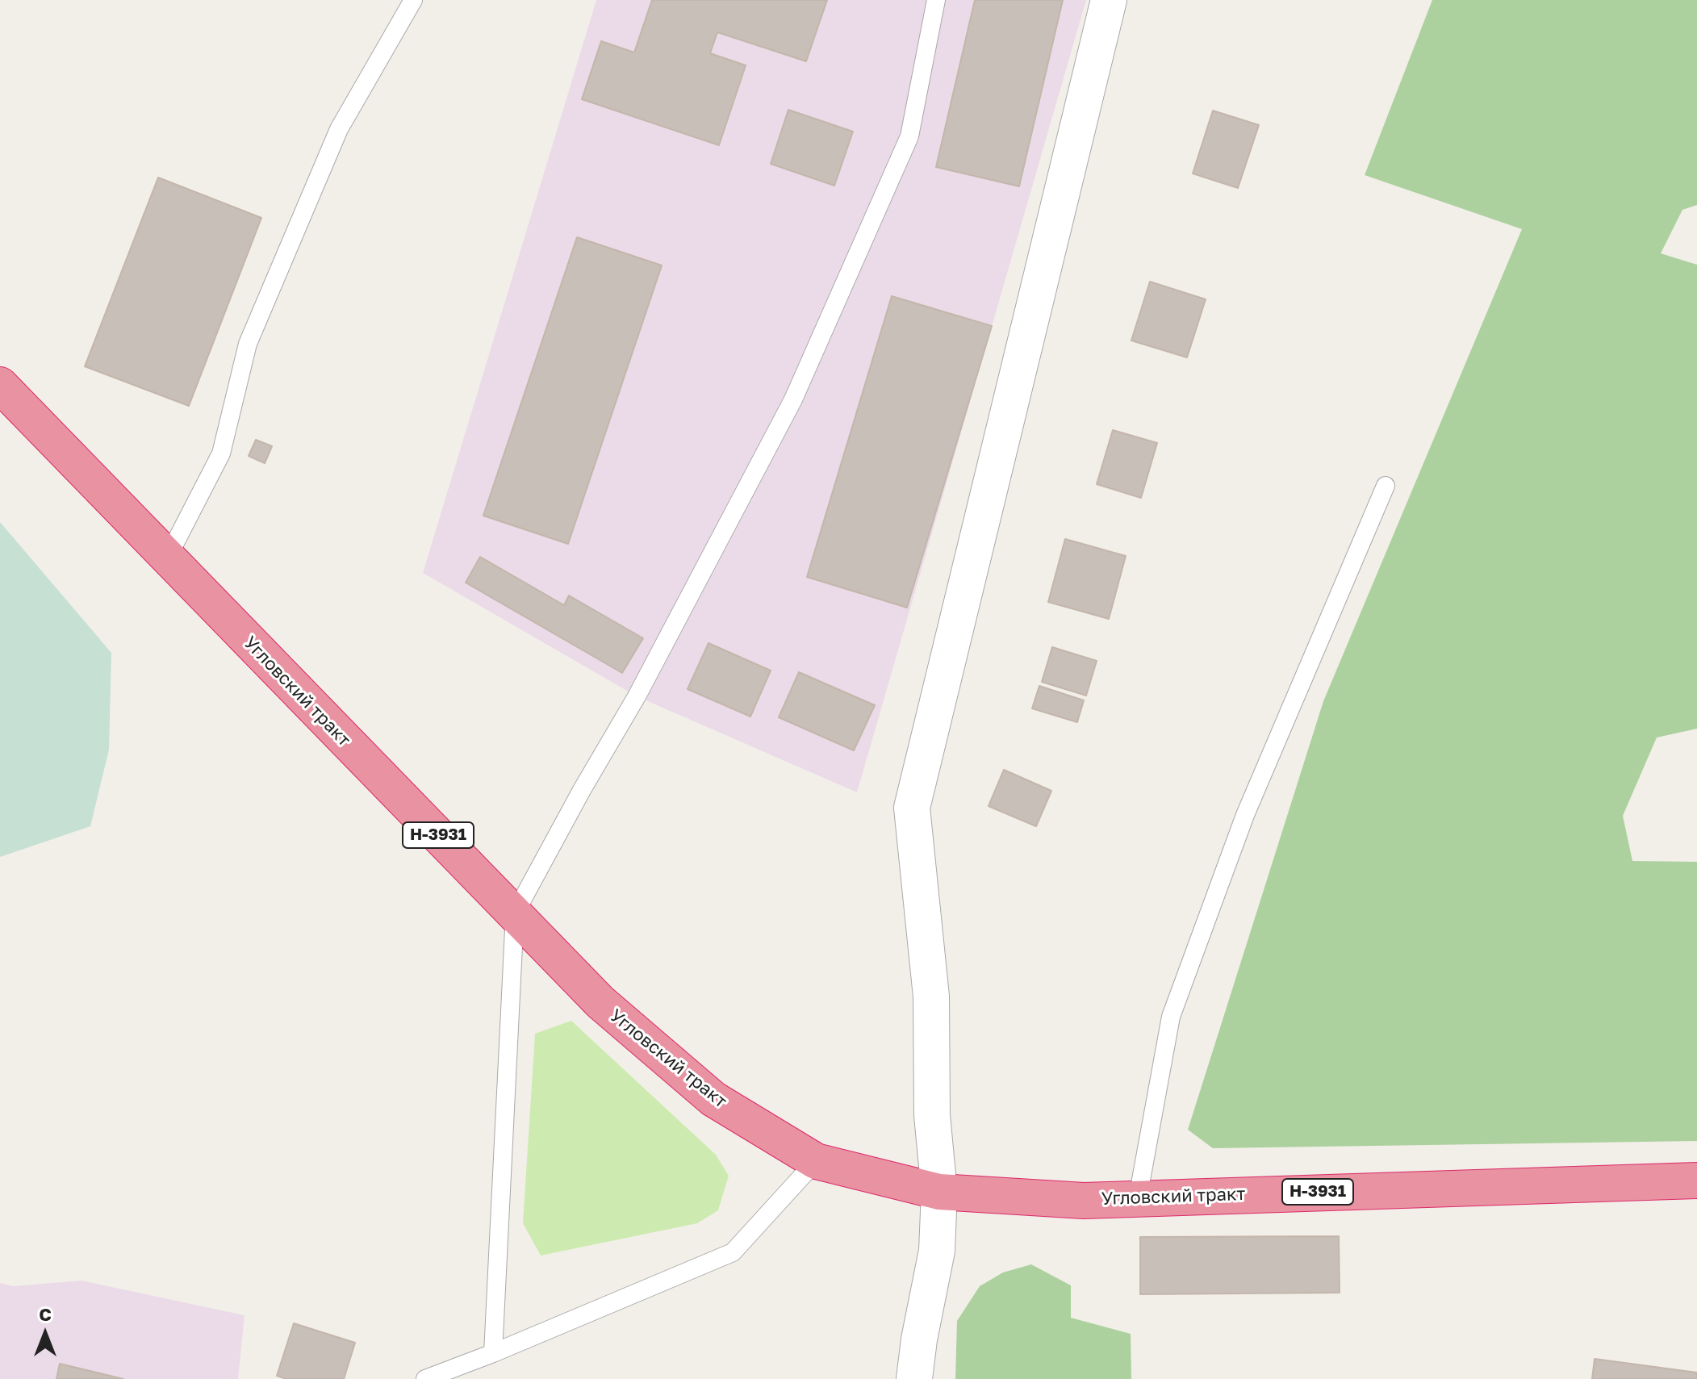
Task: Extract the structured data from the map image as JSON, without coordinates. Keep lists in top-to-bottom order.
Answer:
{
  "streets": {
    "highway": ["Угловский тракт", "Н-3931"]
  },
  "north": "top"
}
